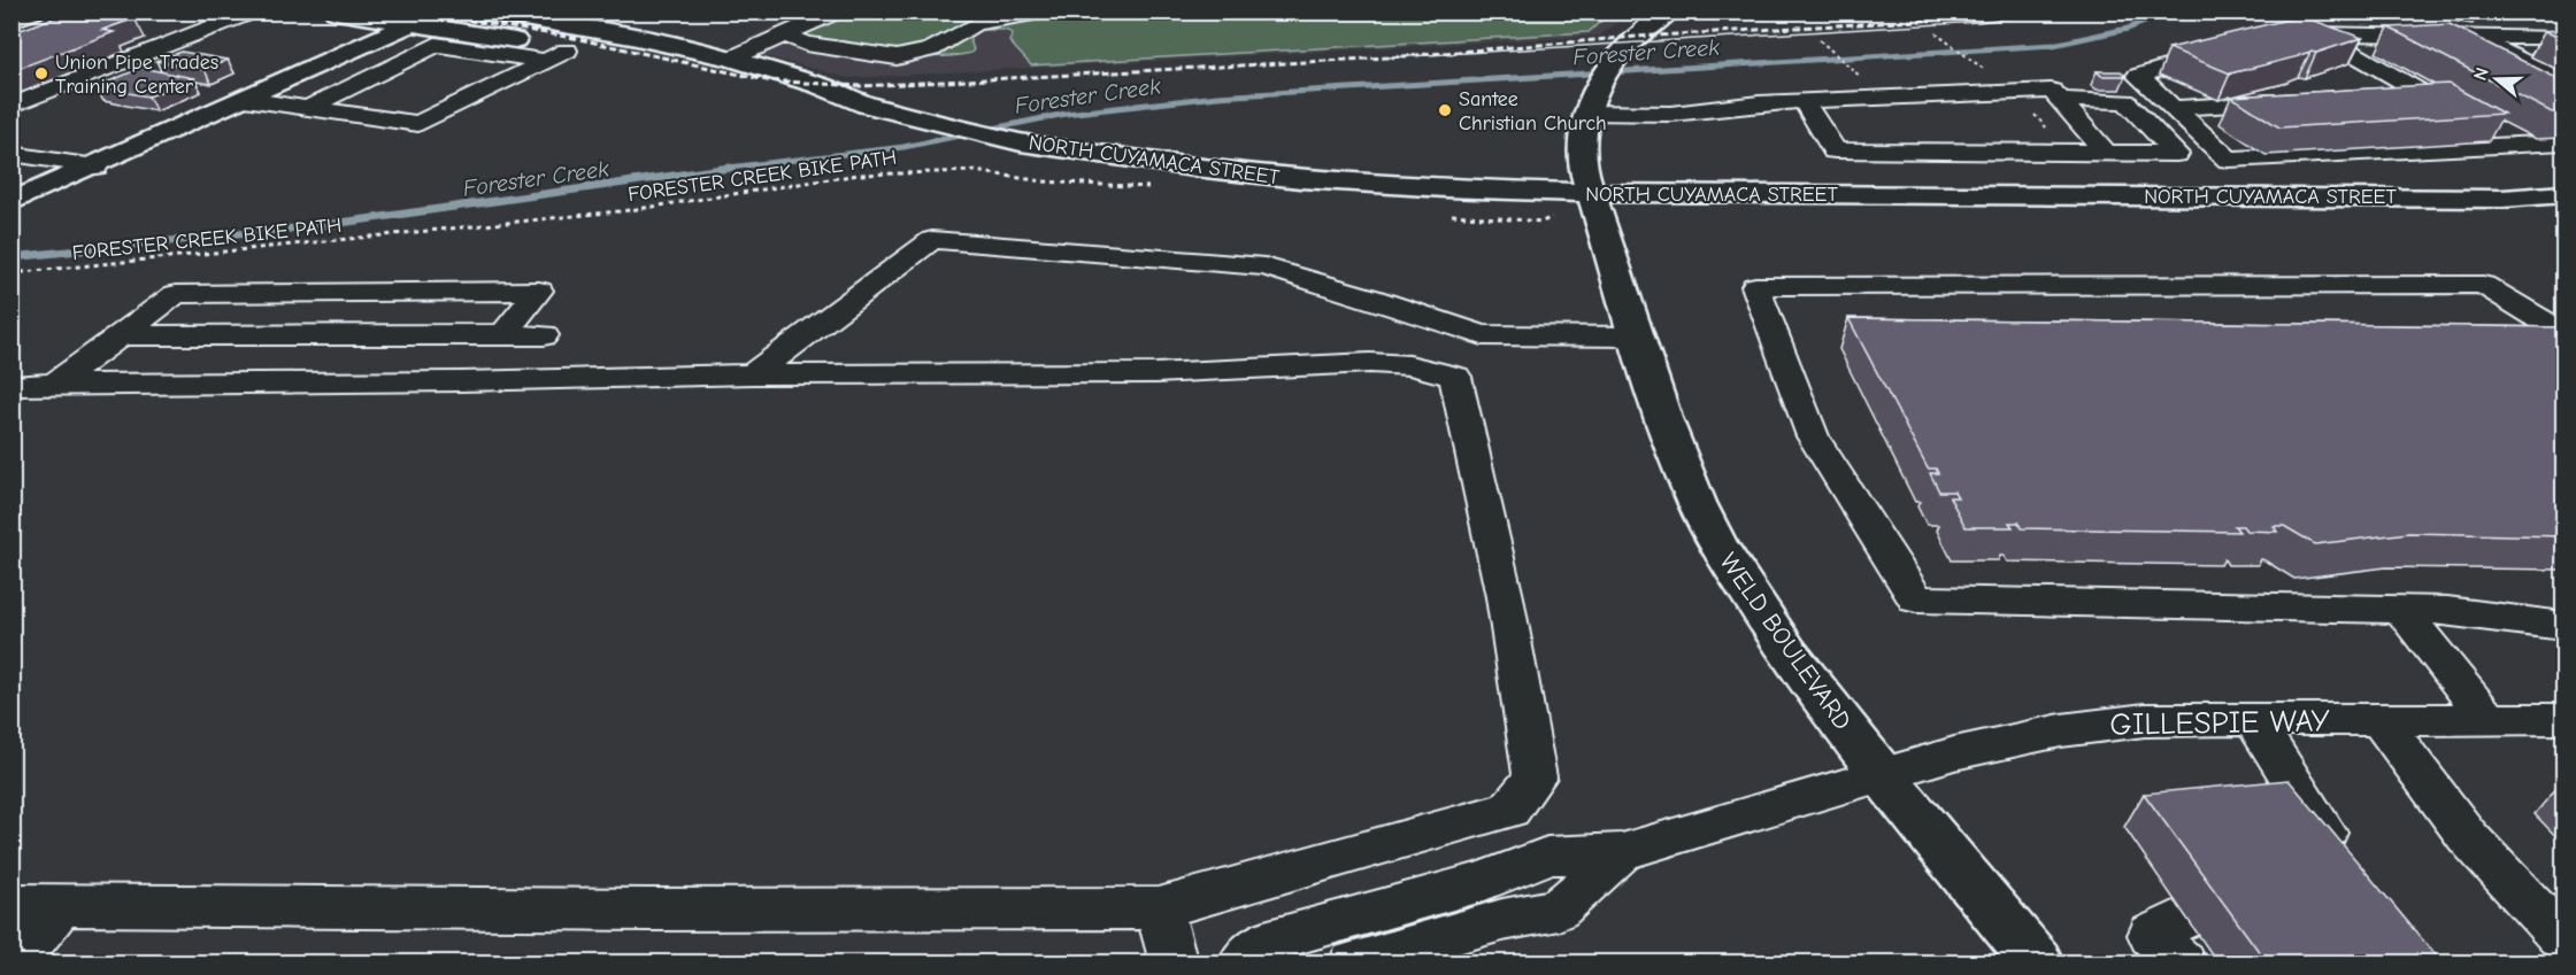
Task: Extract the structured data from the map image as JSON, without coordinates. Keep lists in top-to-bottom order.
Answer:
{
  "streets": {
    "main road": ["NORTH CUYAMACA STREET", "WELD BOULEVARD"],
    "street": ["GILLESPIE WAY"],
    "path": ["FORESTER CREEK BIKE PATH"]
  },
  "crossings": [
    ["NORTH CUYAMACA STREET", "WELD BOULEVARD"],
    ["WELD BOULEVARD", "GILLESPIE WAY"]
  ],
  "water": ["Forester Creek"],
  "places": ["Union Pipe Trades Training Center", "Santee Christian Church"],
  "north": "left"
}
